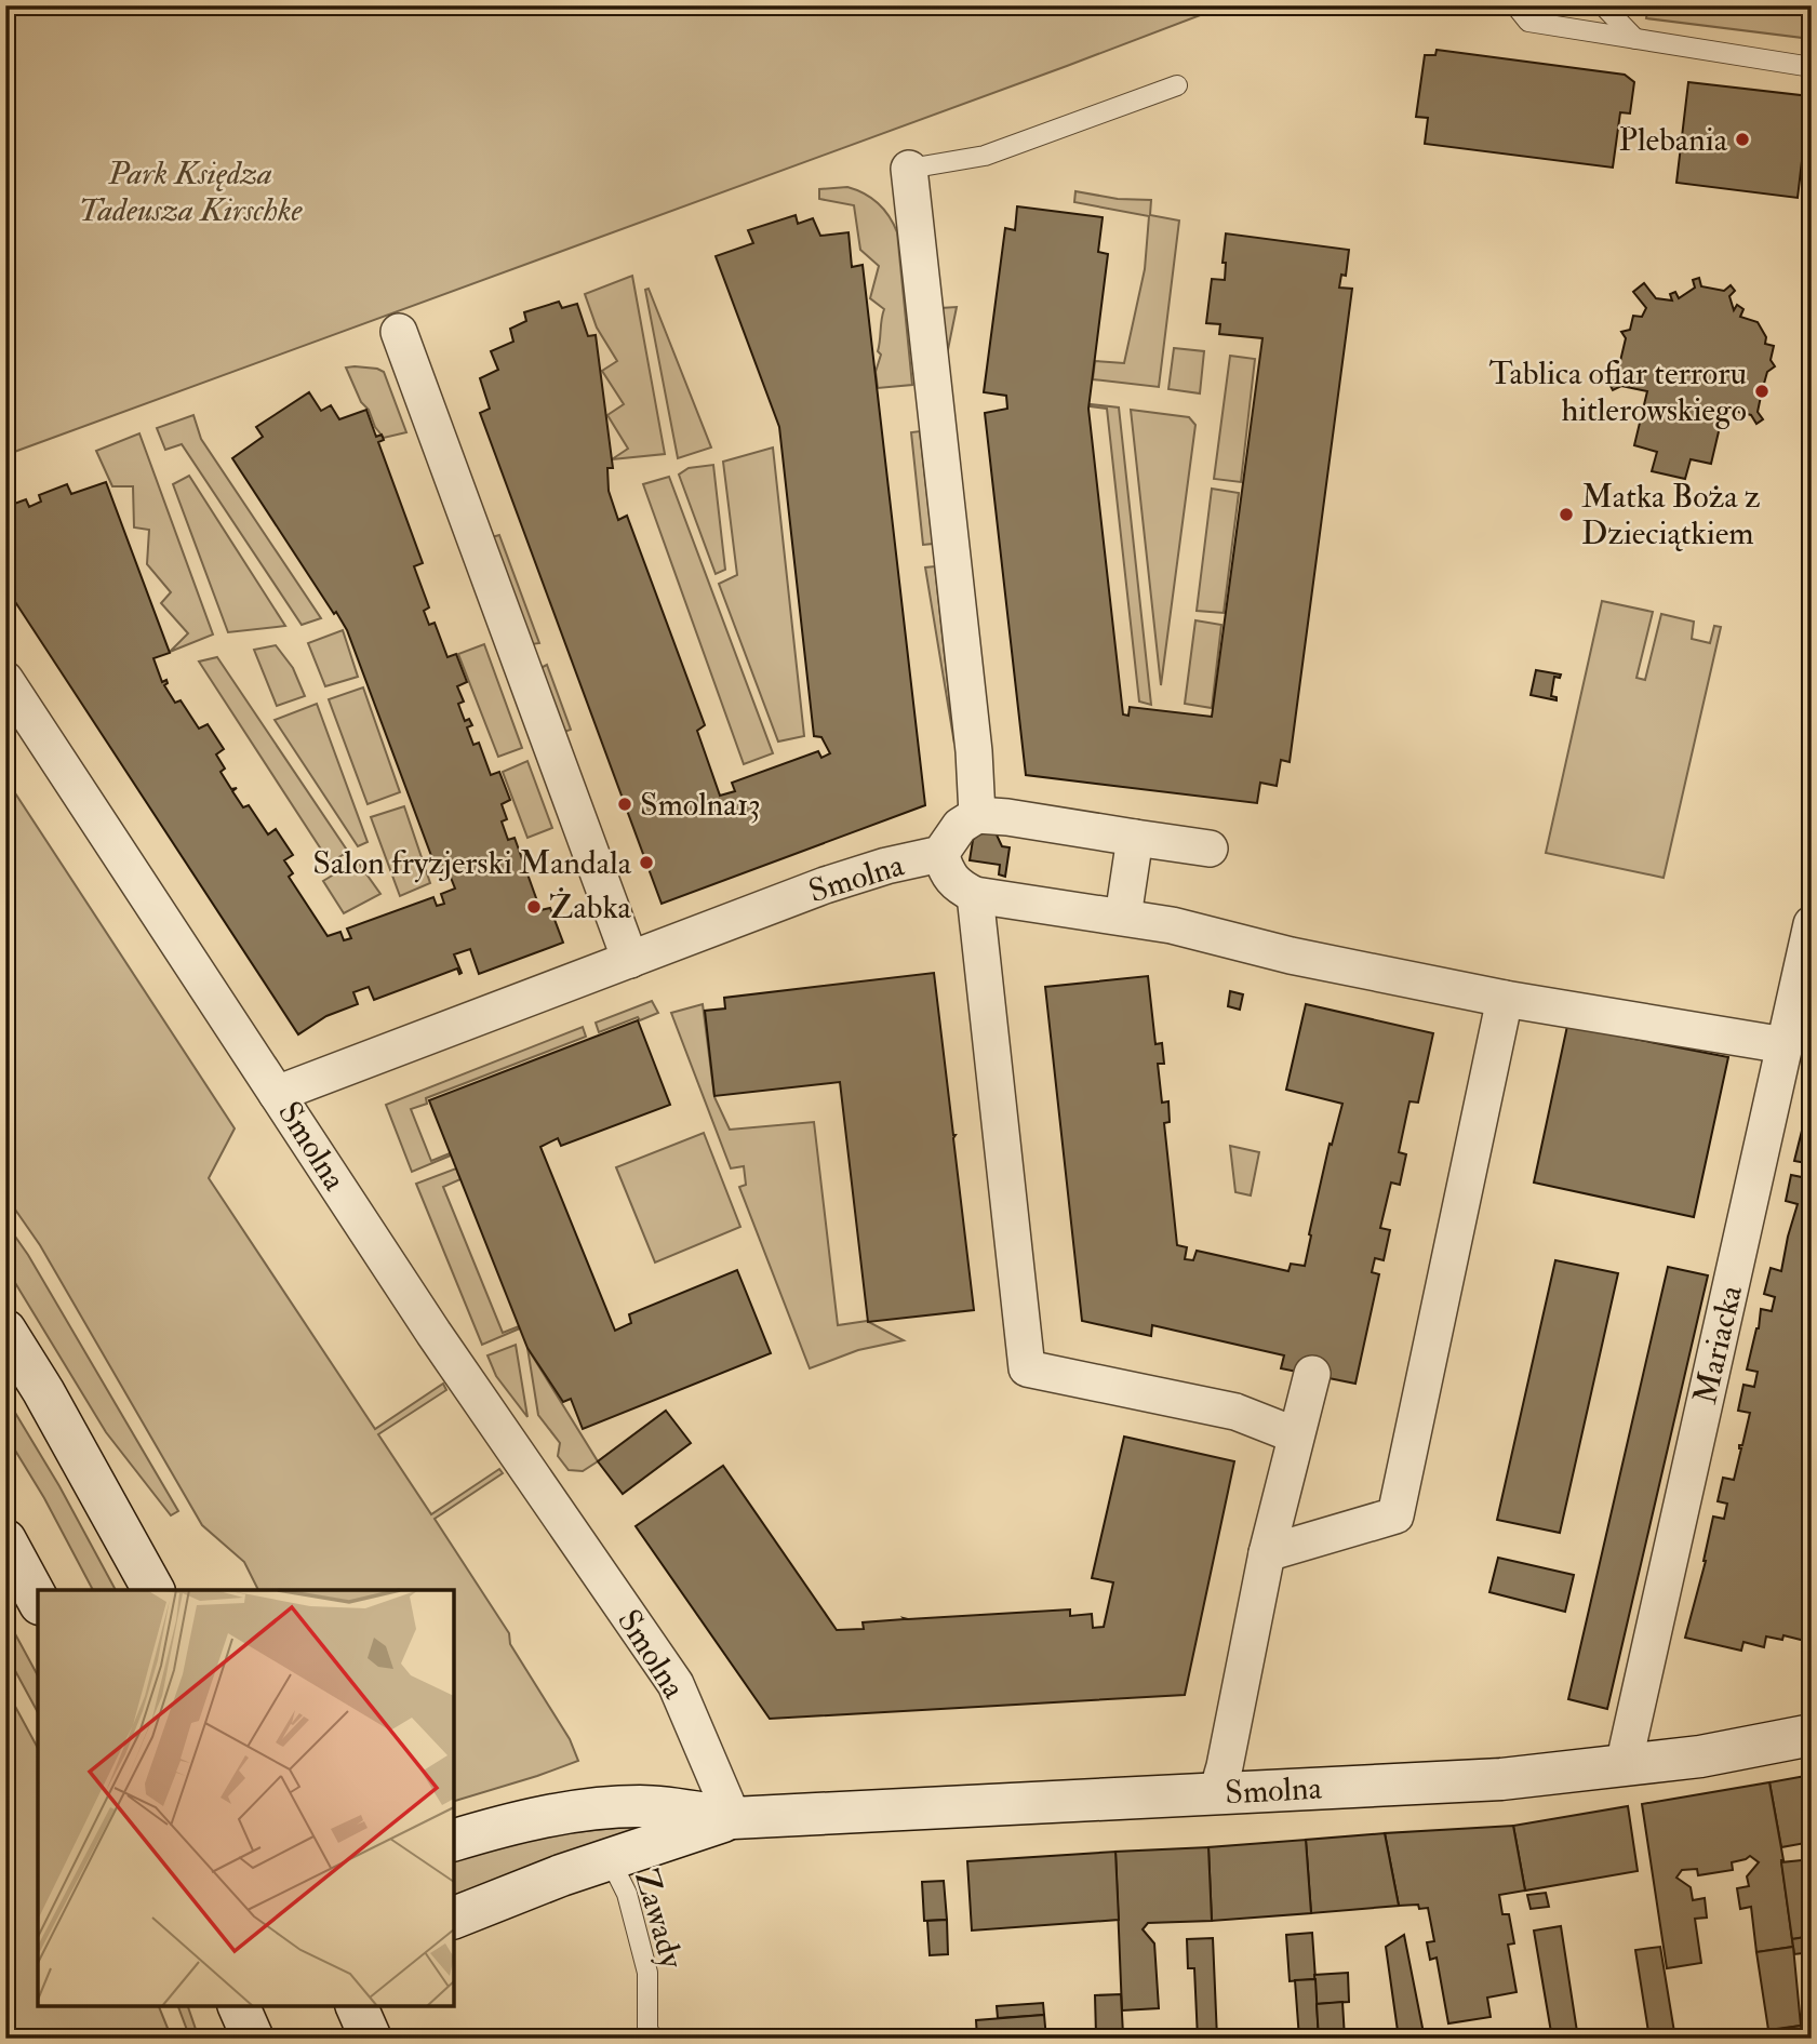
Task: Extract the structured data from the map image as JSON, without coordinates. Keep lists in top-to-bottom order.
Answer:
{
  "streets": {
    "street": ["Smolna", "Mariacka"],
    "lane": ["Zawady"]
  },
  "crossings": [
    ["Smolna", "Mariacka"],
    ["Smolna", "Zawady"]
  ],
  "parks": ["Park Księdza Tadeusza Kirschke"],
  "places": [
    "Plebania",
    "Tablica ofiar terroru hitlerowskiego",
    "Matka Boża z Dzieciątkiem",
    "Smolna13",
    "Salon fryzjerski Mandala",
    "Żabka"
  ]
}
